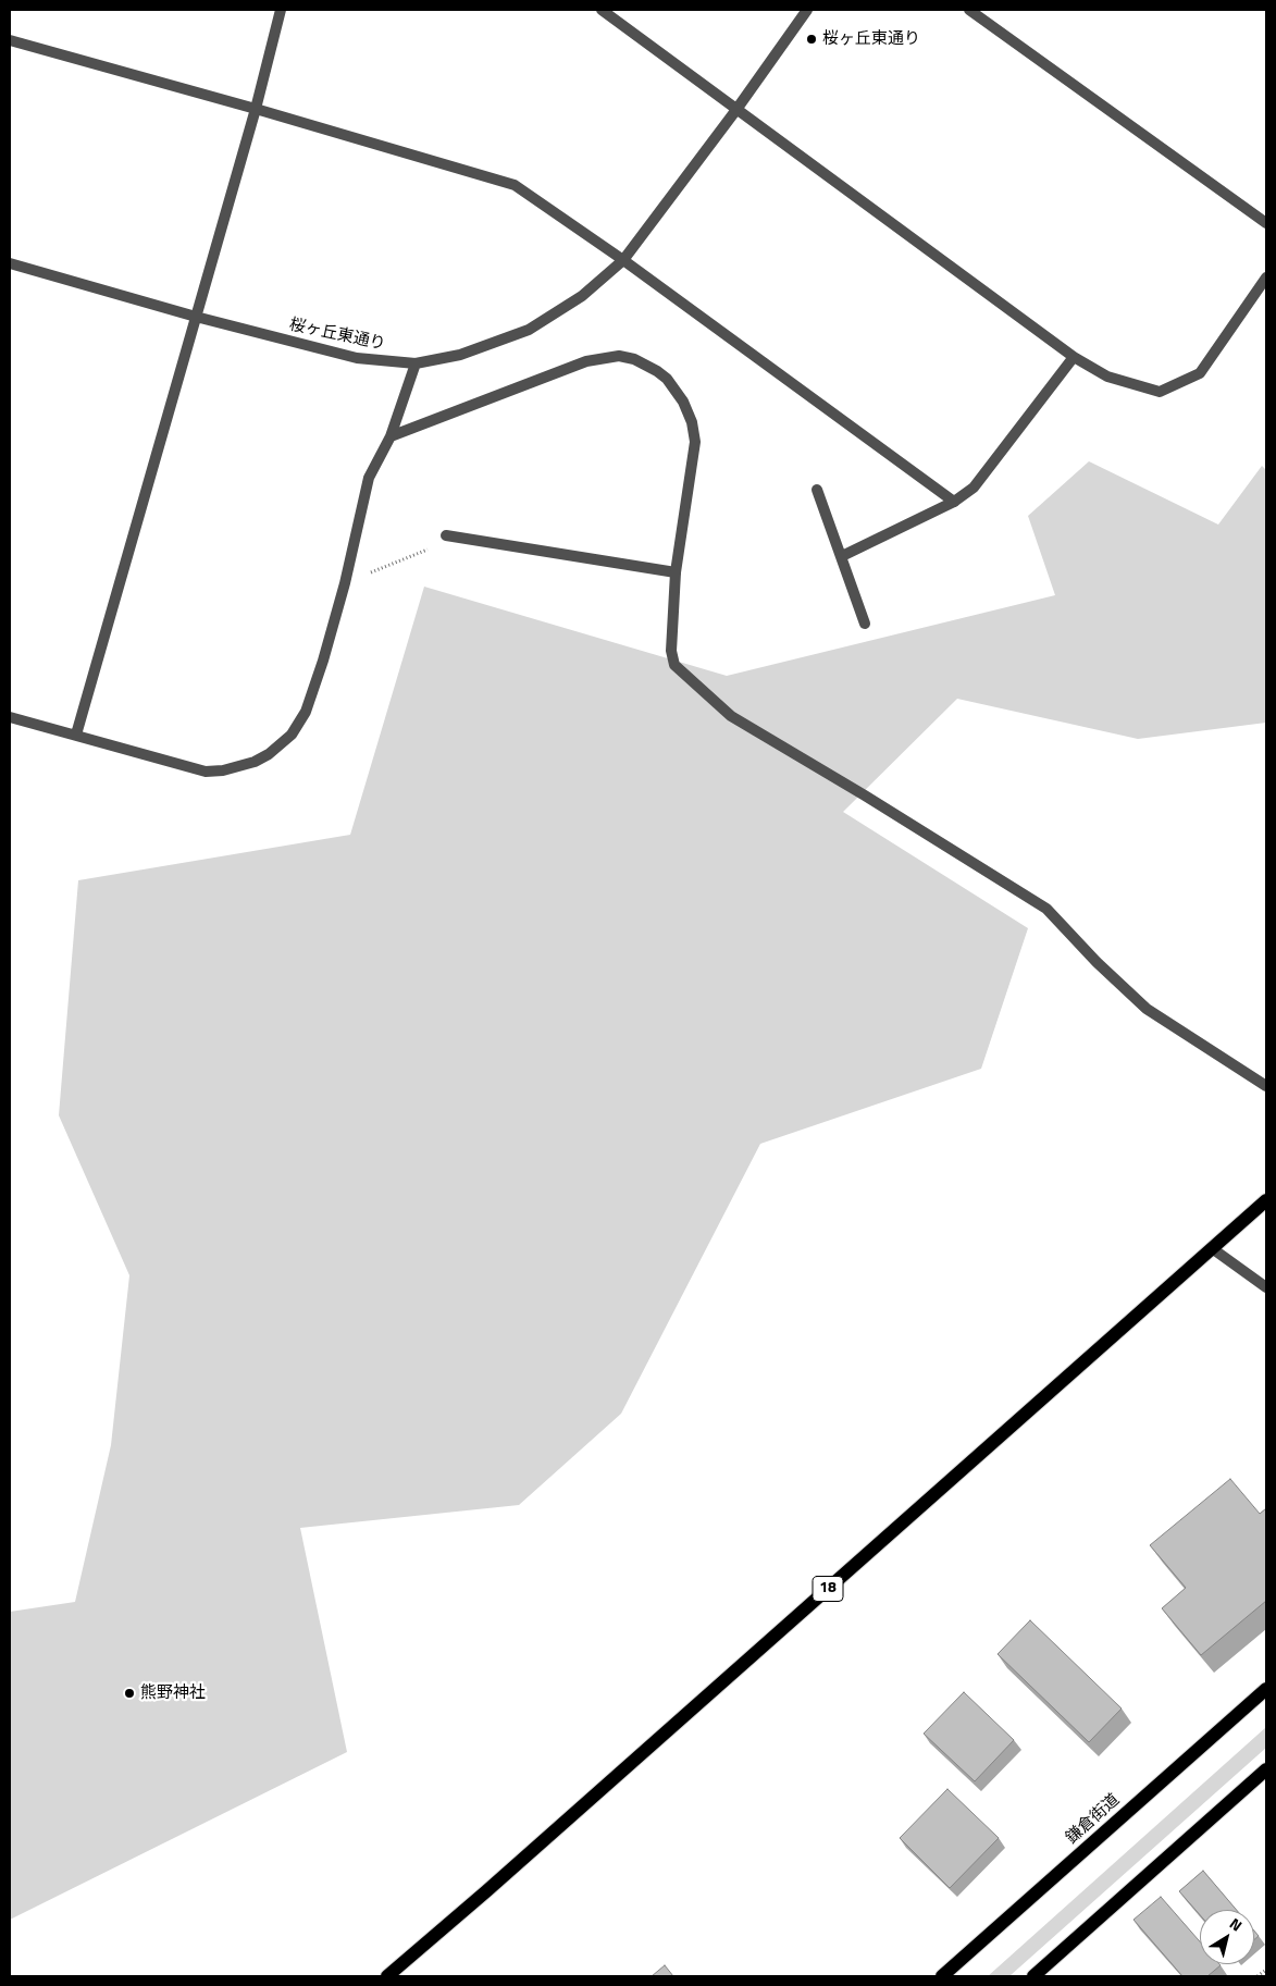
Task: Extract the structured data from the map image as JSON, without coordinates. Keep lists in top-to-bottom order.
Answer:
{
  "streets": {
    "main road": ["18", "鎌倉街道"],
    "street": ["桜ヶ丘東通り"]
  },
  "places": ["桜ヶ丘東通り", "熊野神社"],
  "north": "top right"
}
